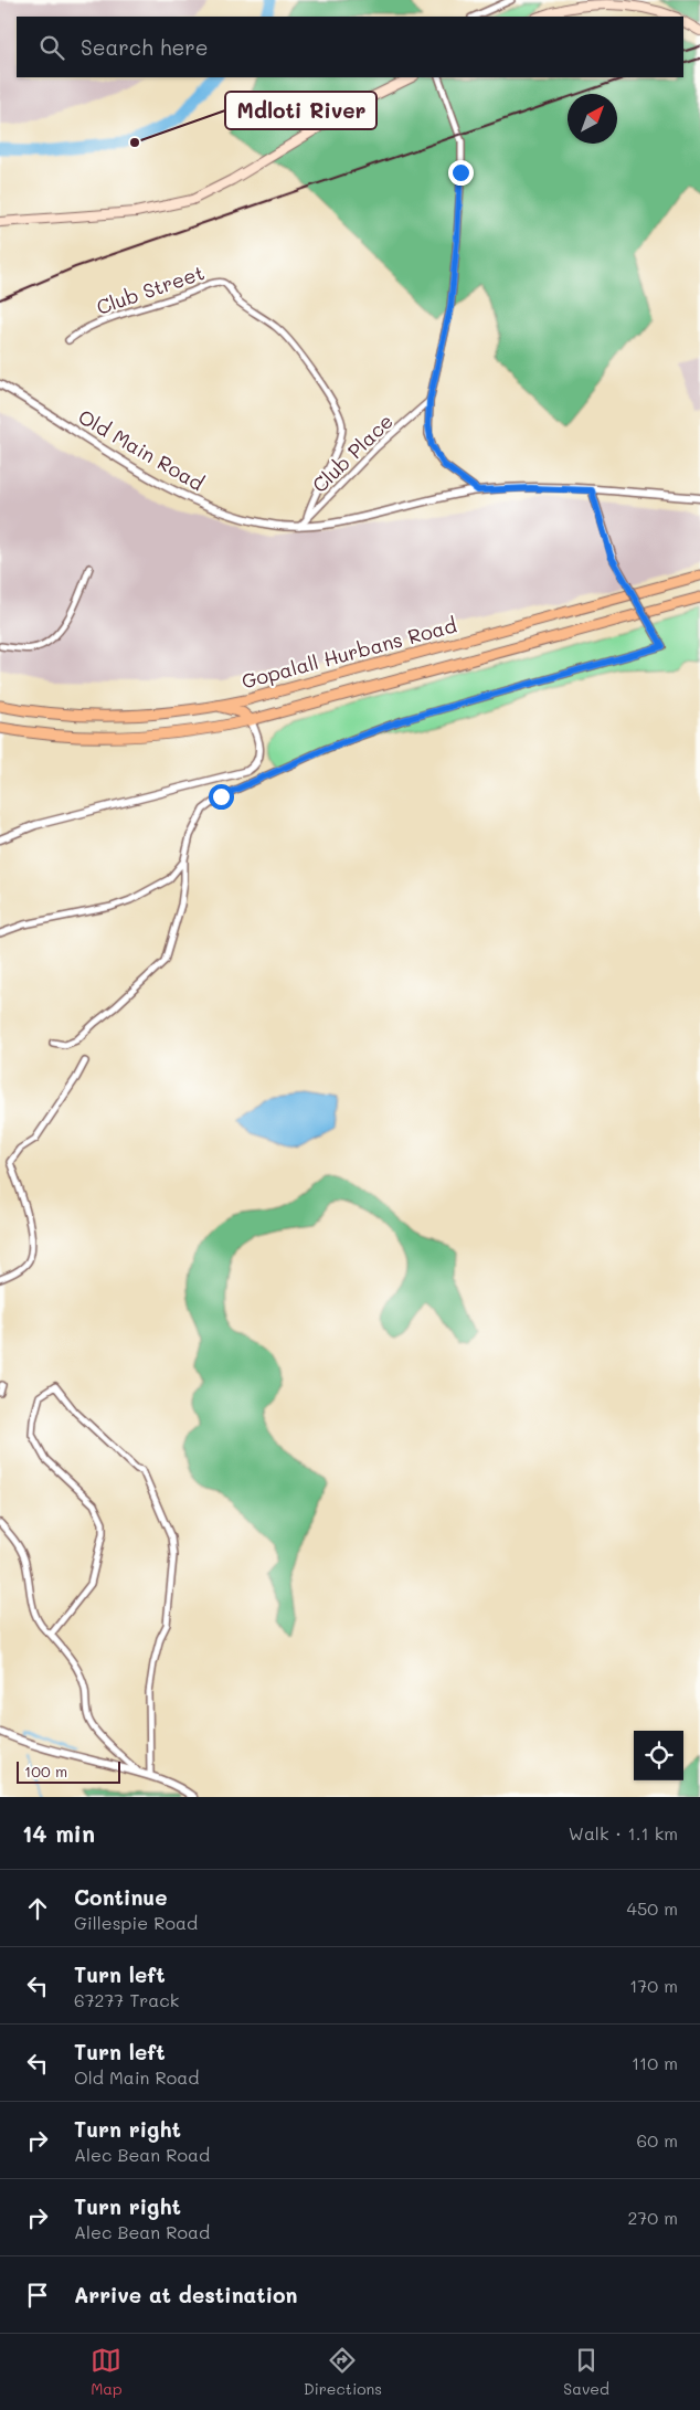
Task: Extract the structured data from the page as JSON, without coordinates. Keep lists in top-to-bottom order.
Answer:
{
  "streets": {
    "main road": ["Gopalall Hurbans Road"],
    "street": ["Club Street", "Old Main Road", "Club Place"]
  },
  "crossings": [
    ["Club Street", "Club Place"],
    ["Old Main Road", "Club Place"]
  ],
  "places": ["Mdloti River"],
  "scale_bar": "100 m",
  "north": "top right",
  "page": {
    "search": "Search here",
    "scale": "100 m",
    "heading": ["14 min", "Walk · 1.1 km"],
    "list": [
      ["Continue", "Gillespie Road", "450 m"],
      ["Turn left", "67277 Track", "170 m"],
      ["Turn left", "Old Main Road", "110 m"],
      ["Turn right", "Alec Bean Road", "60 m"],
      ["Turn right", "Alec Bean Road", "270 m"],
      "Arrive at destination"
    ],
    "nav": ["Map", "Directions", "Saved"]
  }
}
